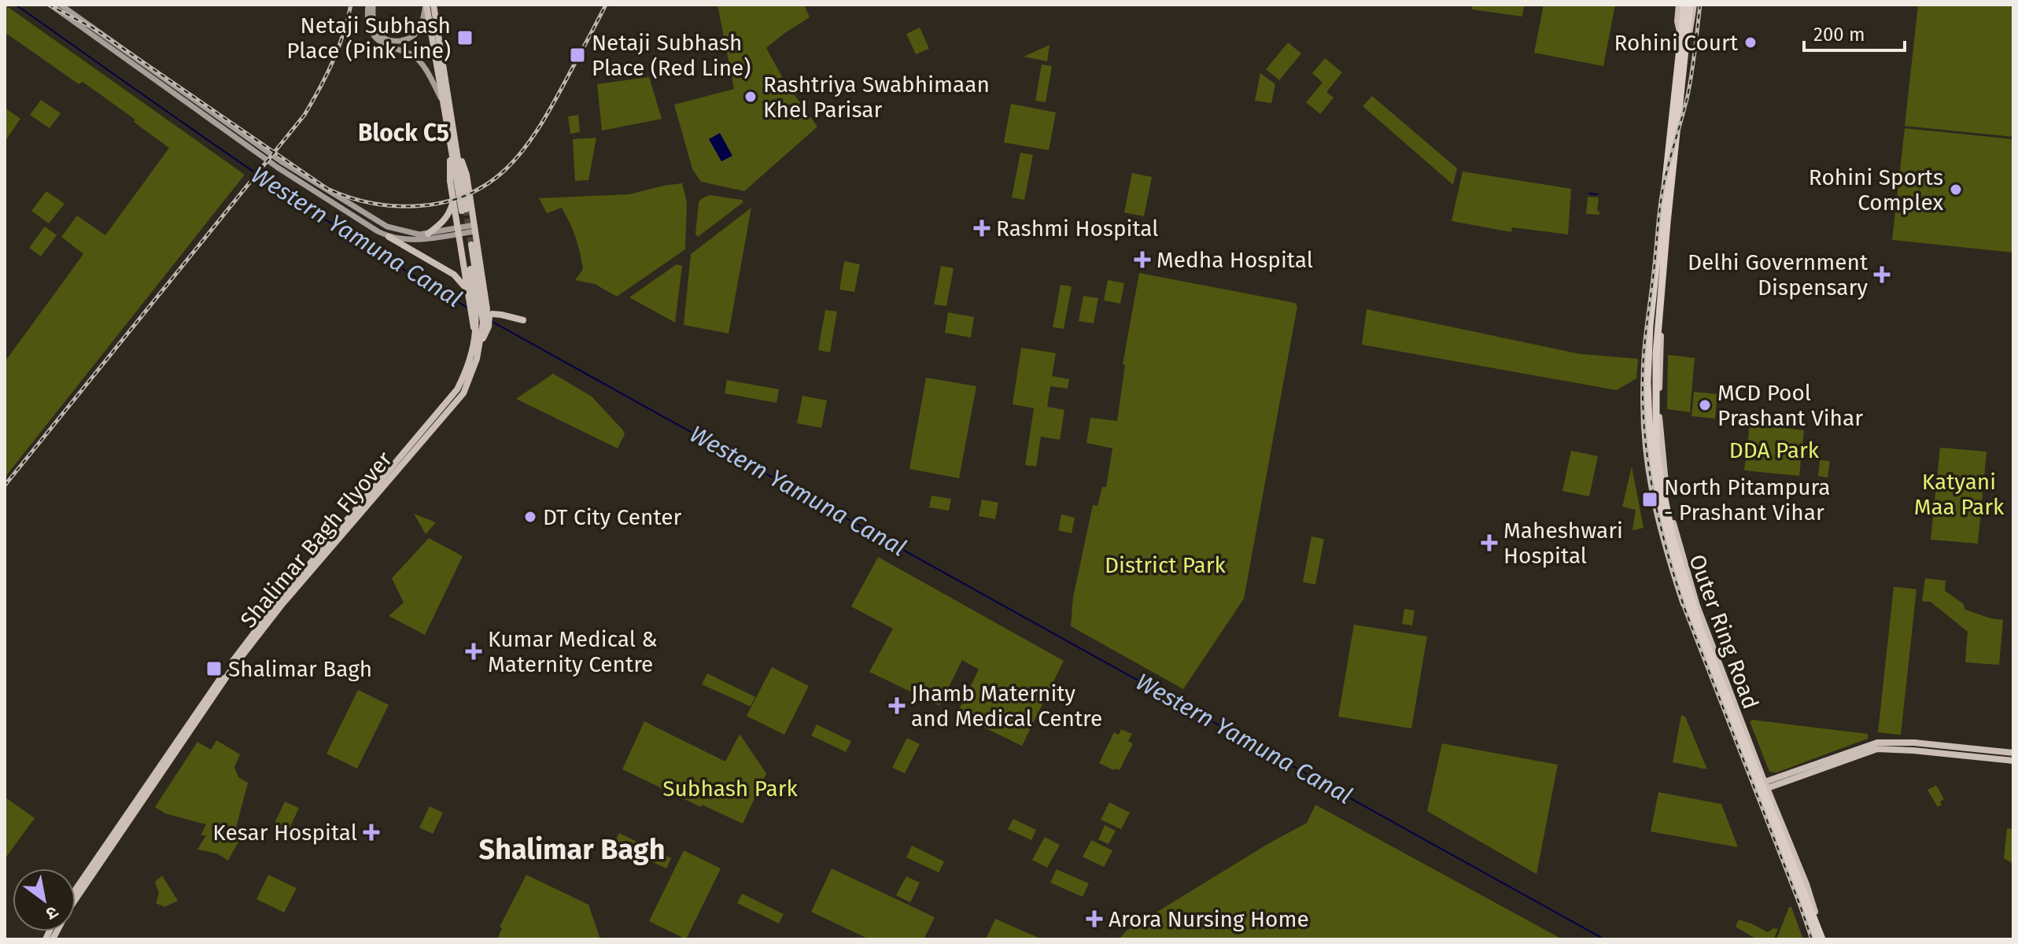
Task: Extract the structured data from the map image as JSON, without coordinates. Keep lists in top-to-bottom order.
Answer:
{
  "streets": {
    "highway": ["Outer Ring Road"],
    "main road": ["Shalimar Bagh Flyover"]
  },
  "districts": ["Block C5", "Shalimar Bagh"],
  "water": ["Western Yamuna Canal"],
  "parks": [
    "DDA Park",
    "Katyani Maa Park",
    "District Park",
    "Subhash Park"
  ],
  "places": {
    "transit": [
      "Netaji Subhash Place (Pink Line)",
      "Netaji Subhash Place (Red Line)",
      "North Pitampura - Prashant Vihar",
      "Shalimar Bagh"
    ],
    "other": [
      "Rohini Court",
      "Rashtriya Swabhimaan Khel Parisar",
      "Rohini Sports Complex",
      "MCD Pool Prashant Vihar",
      "DT City Center"
    ],
    "health": [
      "Rashmi Hospital",
      "Medha Hospital",
      "Delhi Government Dispensary",
      "Maheshwari Hospital",
      "Kumar Medical & Maternity Centre",
      "Jhamb Maternity and Medical Centre",
      "Kesar Hospital",
      "Arora Nursing Home"
    ]
  },
  "scale_bar": "200 m",
  "north": "bottom right"
}
